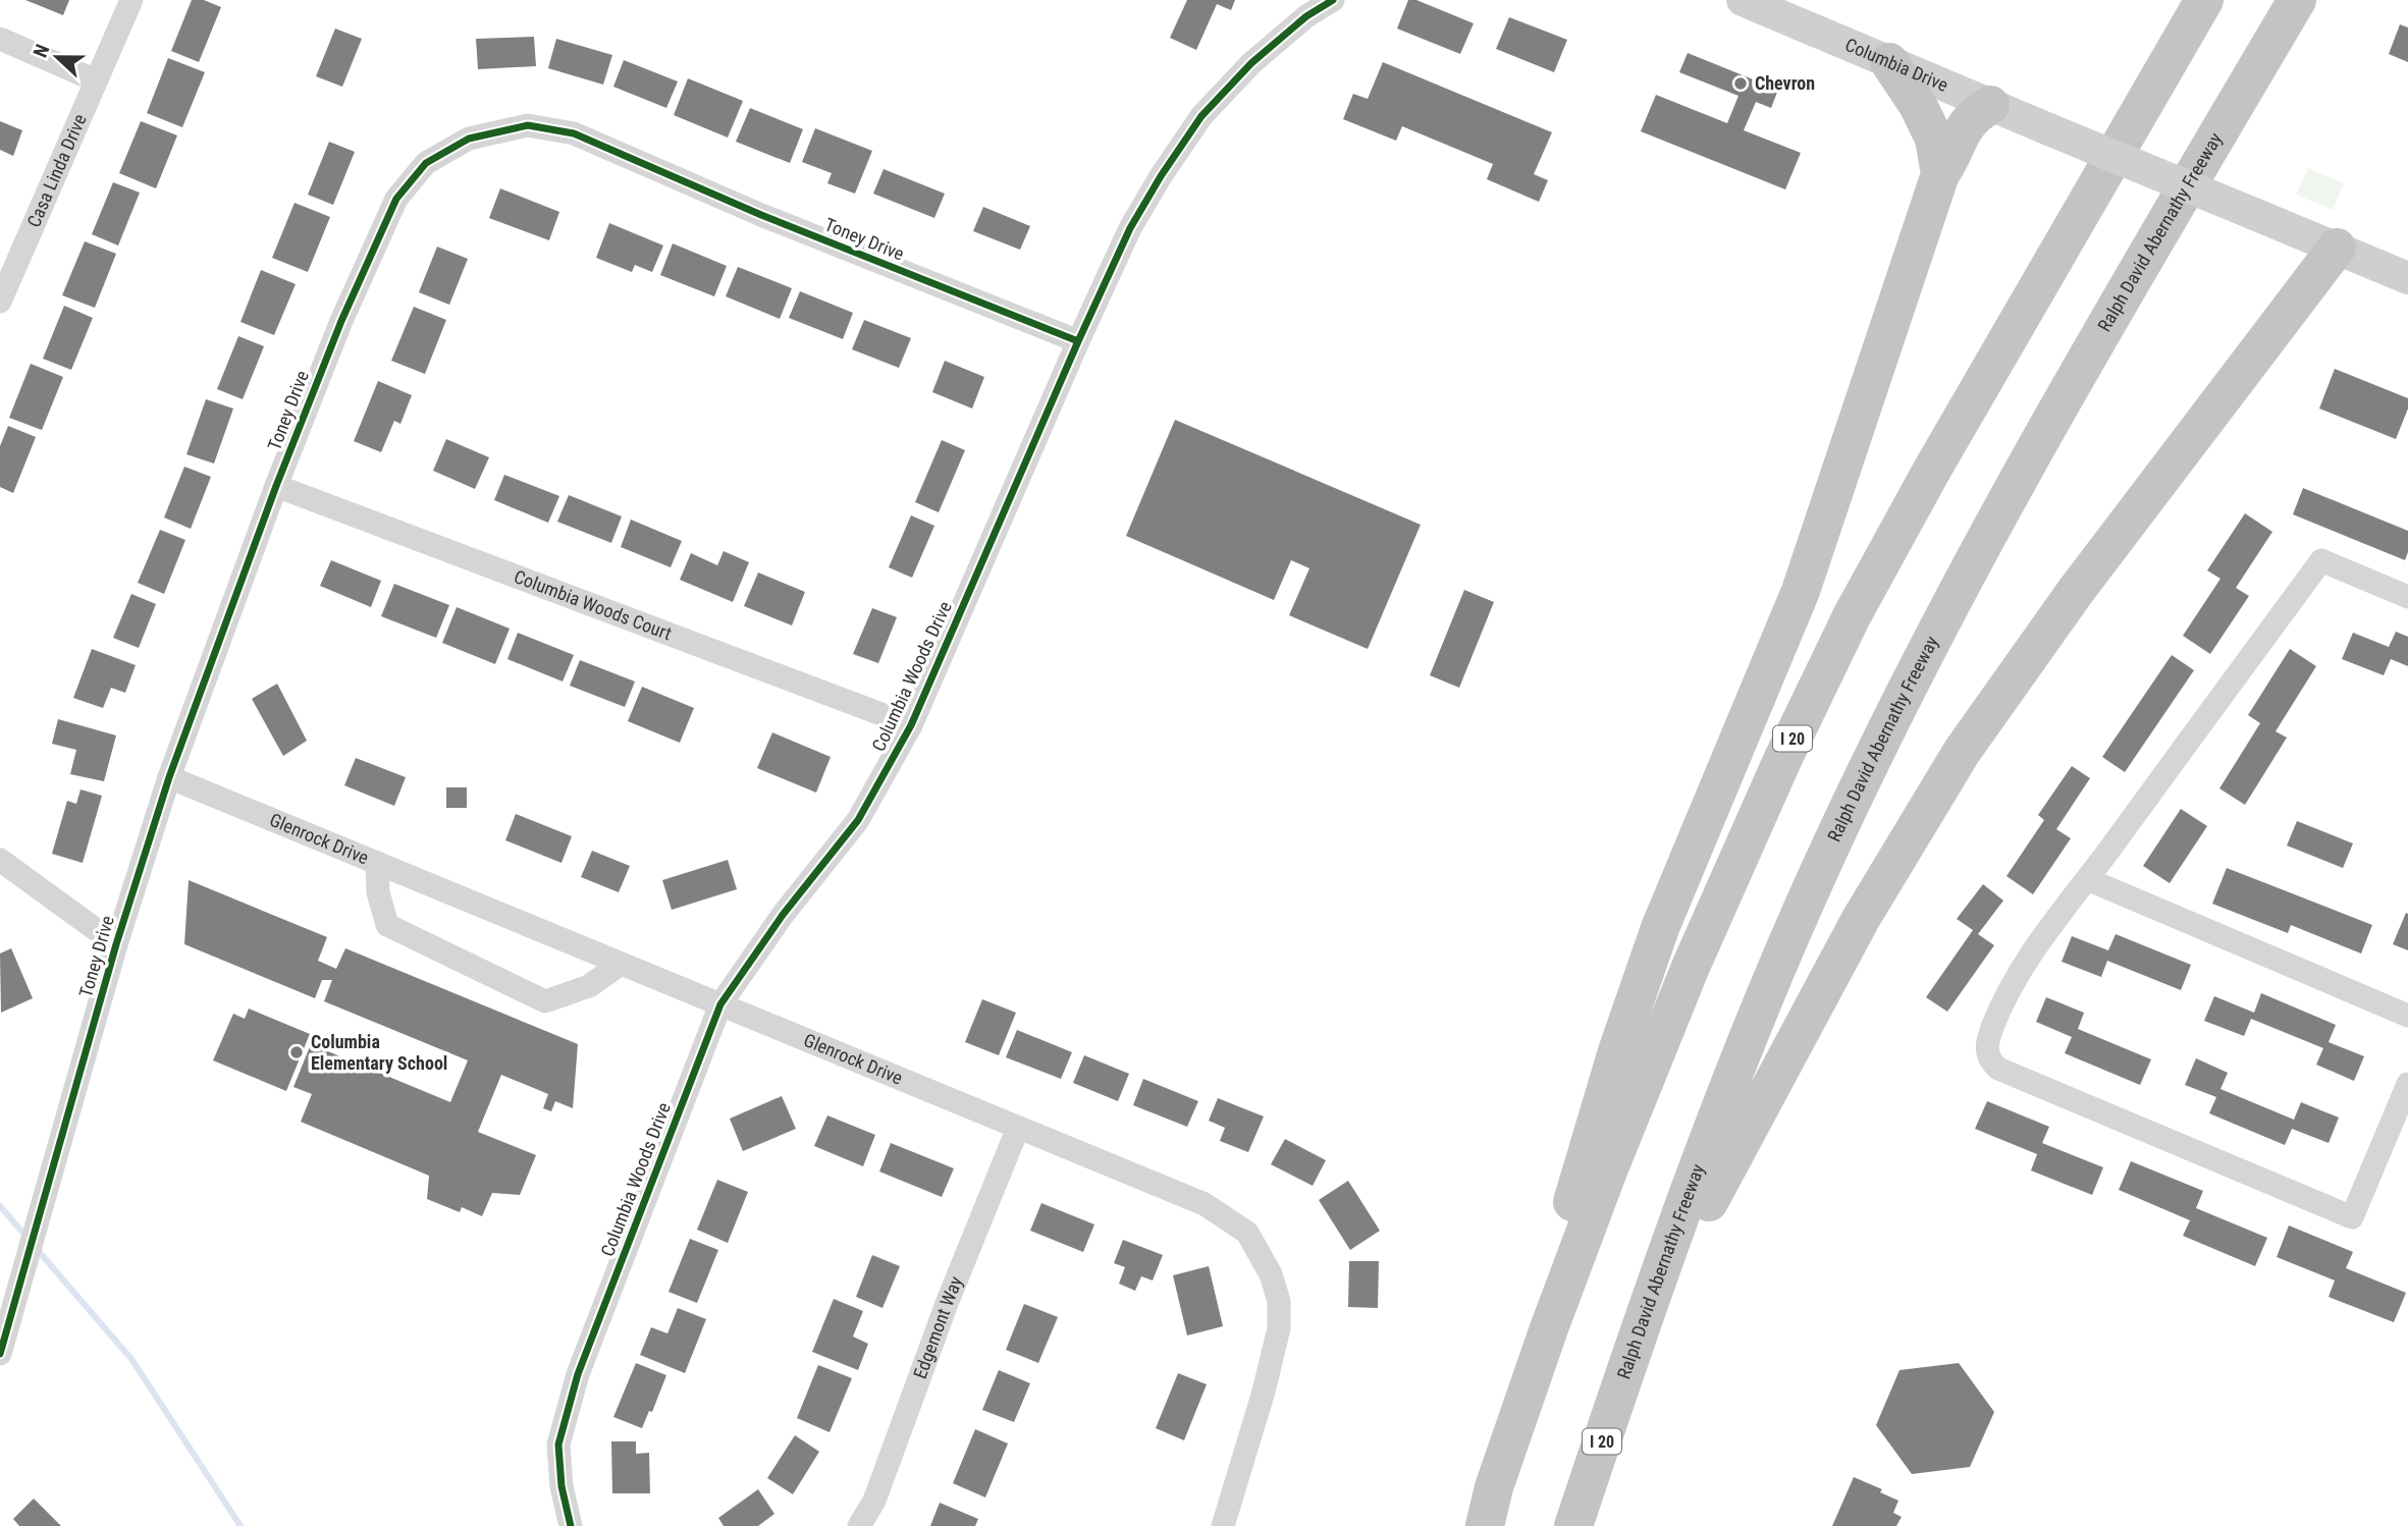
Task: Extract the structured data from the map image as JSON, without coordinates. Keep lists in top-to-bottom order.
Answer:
{
  "streets": {
    "highway": ["Ralph David Abernathy Freeway", "I 20"],
    "main road": ["Columbia Drive"],
    "street": [
      "Casa Linda Drive",
      "Toney Drive",
      "Columbia Woods Court",
      "Columbia Woods Drive",
      "Glenrock Drive",
      "Edgemont Way"
    ]
  },
  "crossings": [
    ["Toney Drive", "Columbia Woods Court"],
    ["Toney Drive", "Columbia Woods Drive"],
    ["Toney Drive", "Glenrock Drive"],
    ["Columbia Woods Court", "Columbia Woods Drive"],
    ["Columbia Woods Drive", "Glenrock Drive"],
    ["Glenrock Drive", "Edgemont Way"]
  ],
  "places": ["Chevron", "Columbia Elementary School"],
  "north": "left"
}
